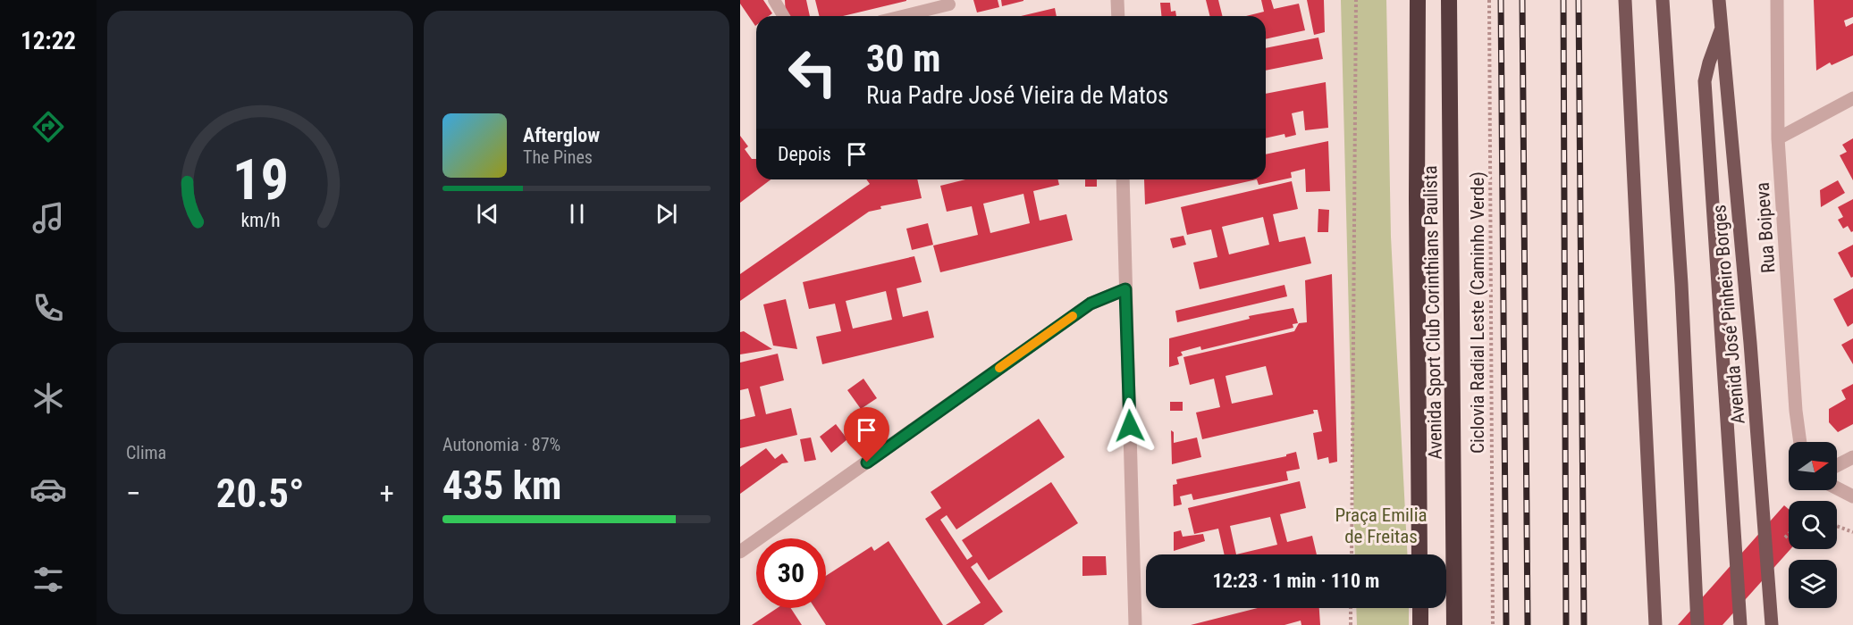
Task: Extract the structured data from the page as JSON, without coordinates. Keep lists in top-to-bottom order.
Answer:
{
  "streets": {
    "highway": ["Avenida Sport Club Corinthians Paulista"],
    "main road": ["Avenida José Pinheiro Borges"],
    "street": ["Rua Boipeva"],
    "path": ["Ciclovia Radial Leste (Caminho Verde)"]
  },
  "parks": ["Praça Emilia de Freitas"],
  "north": "right",
  "page": {
    "tabs": "12:22",
    "turn": ["30 m", "Rua Padre José Vieira de Matos"],
    "song": ["Afterglow", "The Pines"],
    "then": "Depois",
    "tile": [
      "Clima",
      ["Autonomia · 87%", "435 km"]
    ],
    "heat": ["−", "20.5°", "+"],
    "limit": "30",
    "trip": "12:23 · 1 min · 110 m",
    "gauge": ["19", "km/h"]
  }
}
